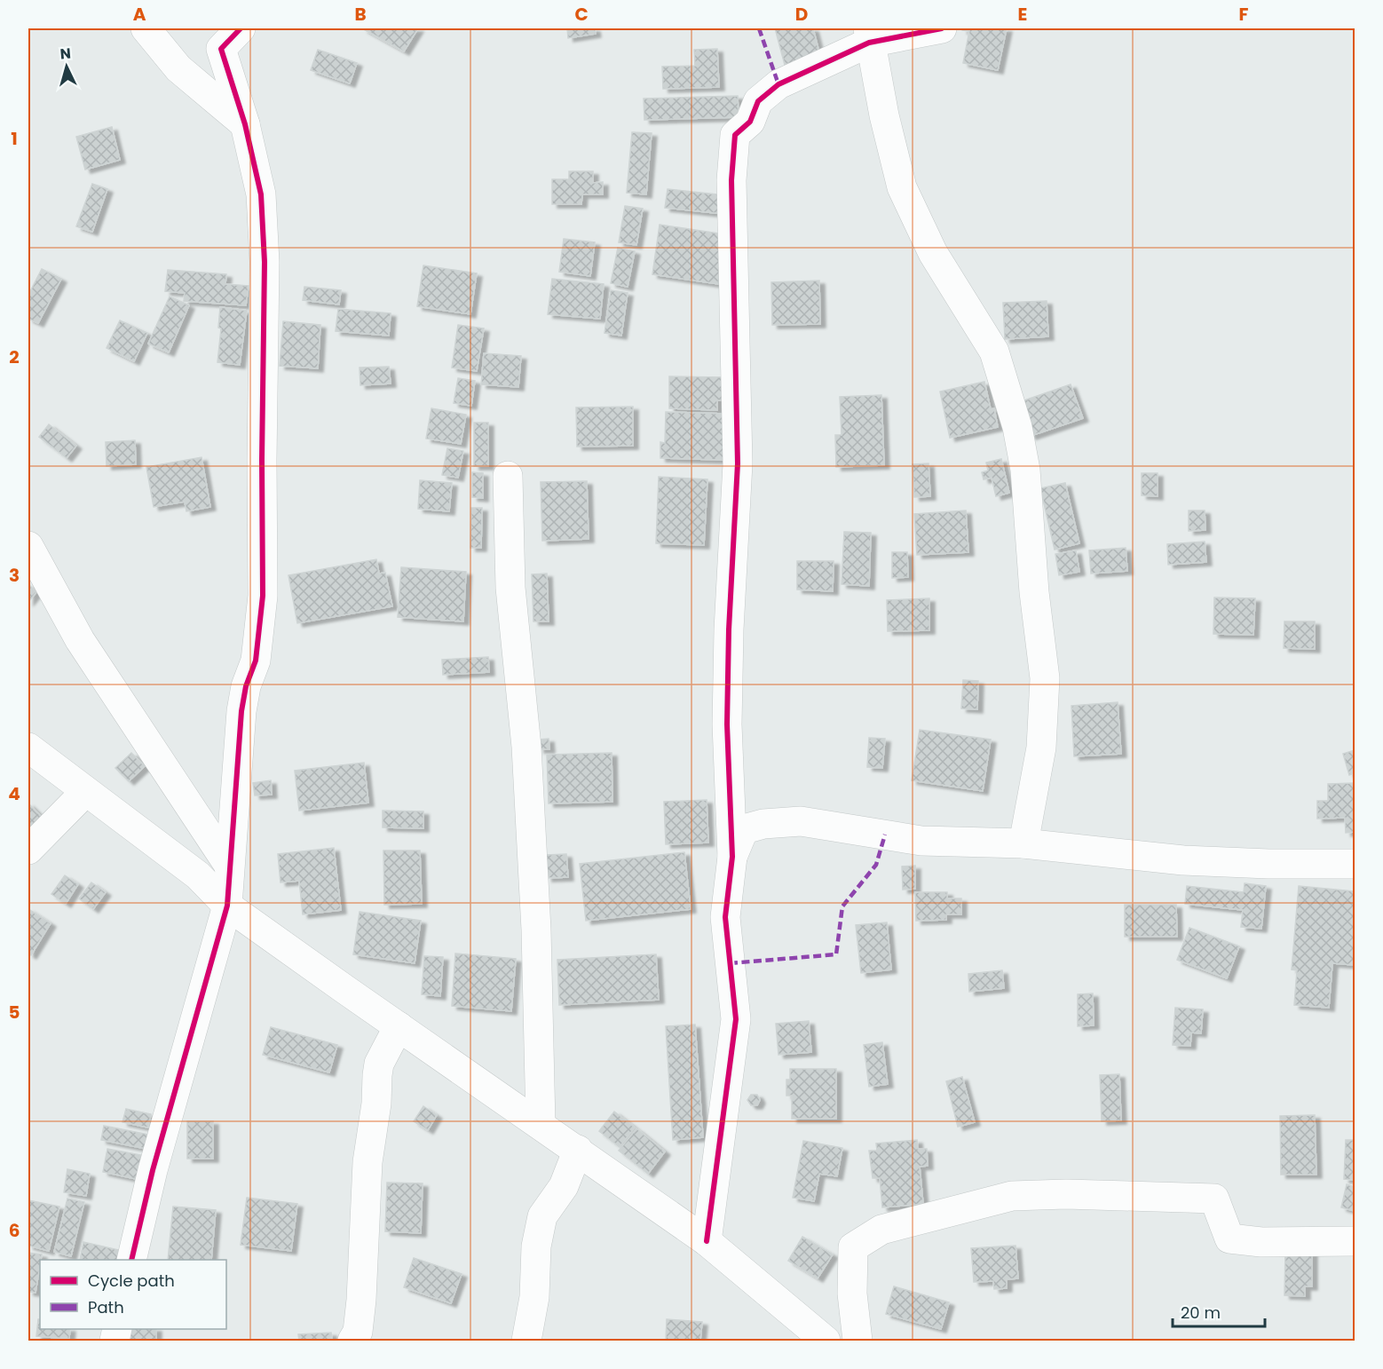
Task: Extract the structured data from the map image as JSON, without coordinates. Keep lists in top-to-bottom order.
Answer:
{
  "legend": ["Cycle path", "Path"],
  "scale_bar": "20 m",
  "north": "top",
  "grid": {
    "columns": [
      "A",
      "B",
      "C",
      "D",
      "E",
      "F"
    ],
    "rows": [
      "1",
      "2",
      "3",
      "4",
      "5",
      "6"
    ]
  }
}
